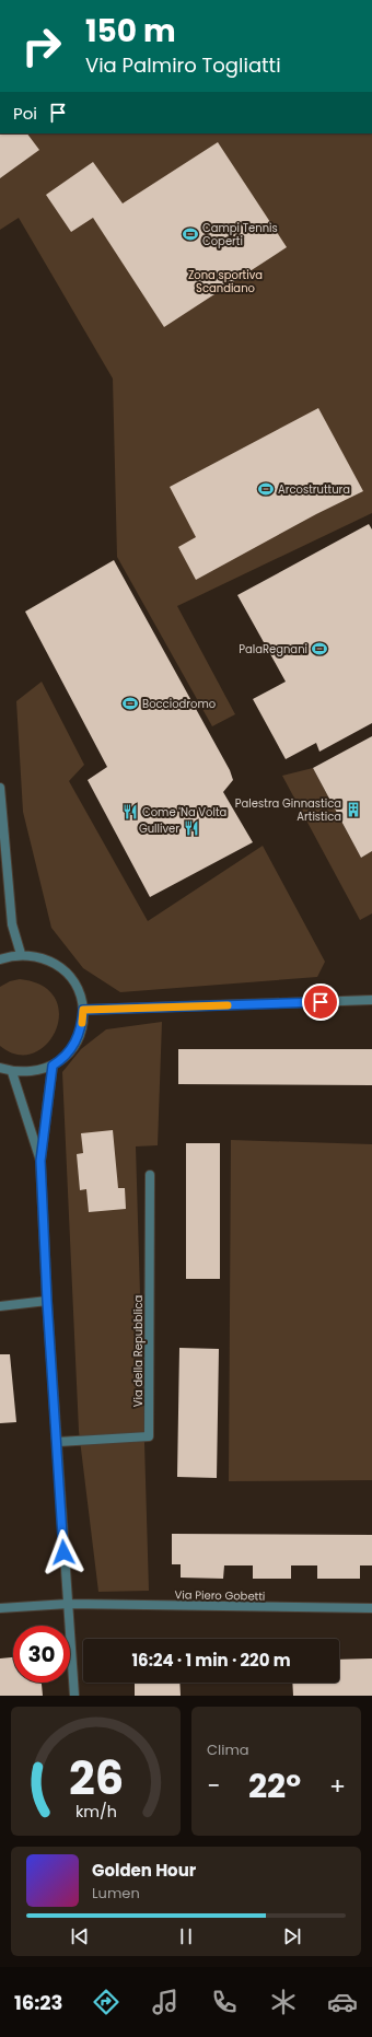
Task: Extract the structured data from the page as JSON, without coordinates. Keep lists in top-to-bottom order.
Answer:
{
  "streets": {
    "street": ["Via della Repubblica", "Via Piero Gobetti"]
  },
  "parks": ["Zona sportiva Scandiano"],
  "places": {
    "sports": [
      "Campi Tennis Coperti",
      "Arcostruttura",
      "PalaRegnani",
      "Bocciodromo"
    ],
    "building": ["Palestra Ginnastica Artistica"],
    "restaurant": ["Come 'Na Volta", "Gulliver"]
  },
  "page": {
    "turn": ["150 m", "Via Palmiro Togliatti"],
    "then": "Poi",
    "limit": "30",
    "trip": "16:24 · 1 min · 220 m",
    "tile": "Clima",
    "heat": ["−", "22°", "+"],
    "song": ["Golden Hour", "Lumen"],
    "tabs": "16:23",
    "gauge": ["26", "km/h"]
  }
}
